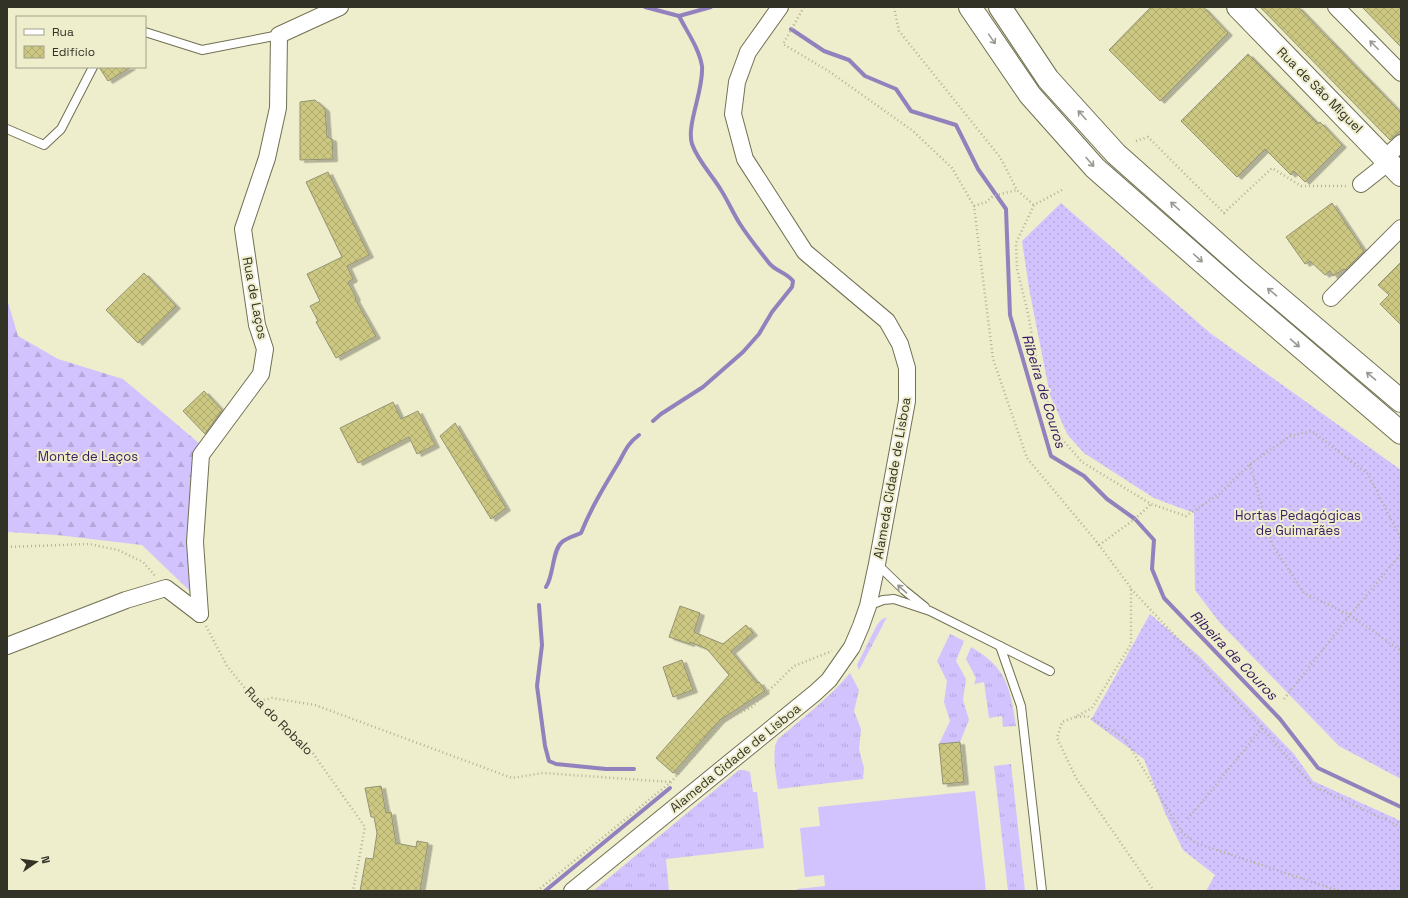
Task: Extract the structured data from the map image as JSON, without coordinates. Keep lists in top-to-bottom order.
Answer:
{
  "streets": {
    "main road": ["Rua de São Miguel"],
    "street": ["Rua de Laços", "Alameda Cidade de Lisboa"],
    "path": ["Rua do Robalo"]
  },
  "crossings": [
    ["Rua de Laços", "Rua do Robalo"]
  ],
  "water": ["Ribeira de Couros"],
  "parks": ["Monte de Laços", "Hortas Pedagógicas de Guimarães"],
  "legend": ["Rua", "Edifício"],
  "north": "right"
}
